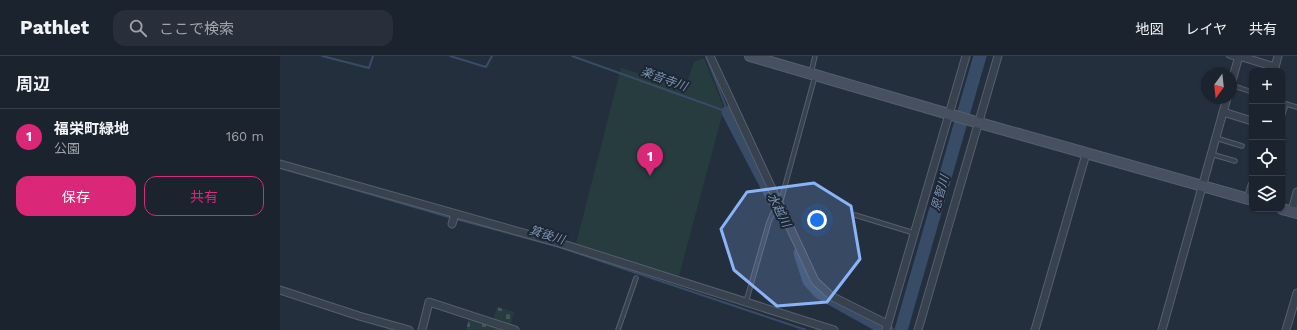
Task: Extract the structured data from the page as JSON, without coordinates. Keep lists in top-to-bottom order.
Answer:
{
  "water": [
    "楽音寺川",
    "恩智川",
    "水越川",
    "箕後川"
  ],
  "north": "bottom",
  "page": {
    "header": "Pathlet",
    "search": "ここで検索",
    "nav": ["地図", "レイヤ", "共有"],
    "heading": "周辺",
    "map_buttons": ["+", "−"],
    "list": [
      {
        "mark": "1",
        "name": "福栄町緑地",
        "note": "公園",
        "value": "160 m"
      }
    ],
    "pins": "1",
    "buttons": ["保存", "共有"]
  }
}
